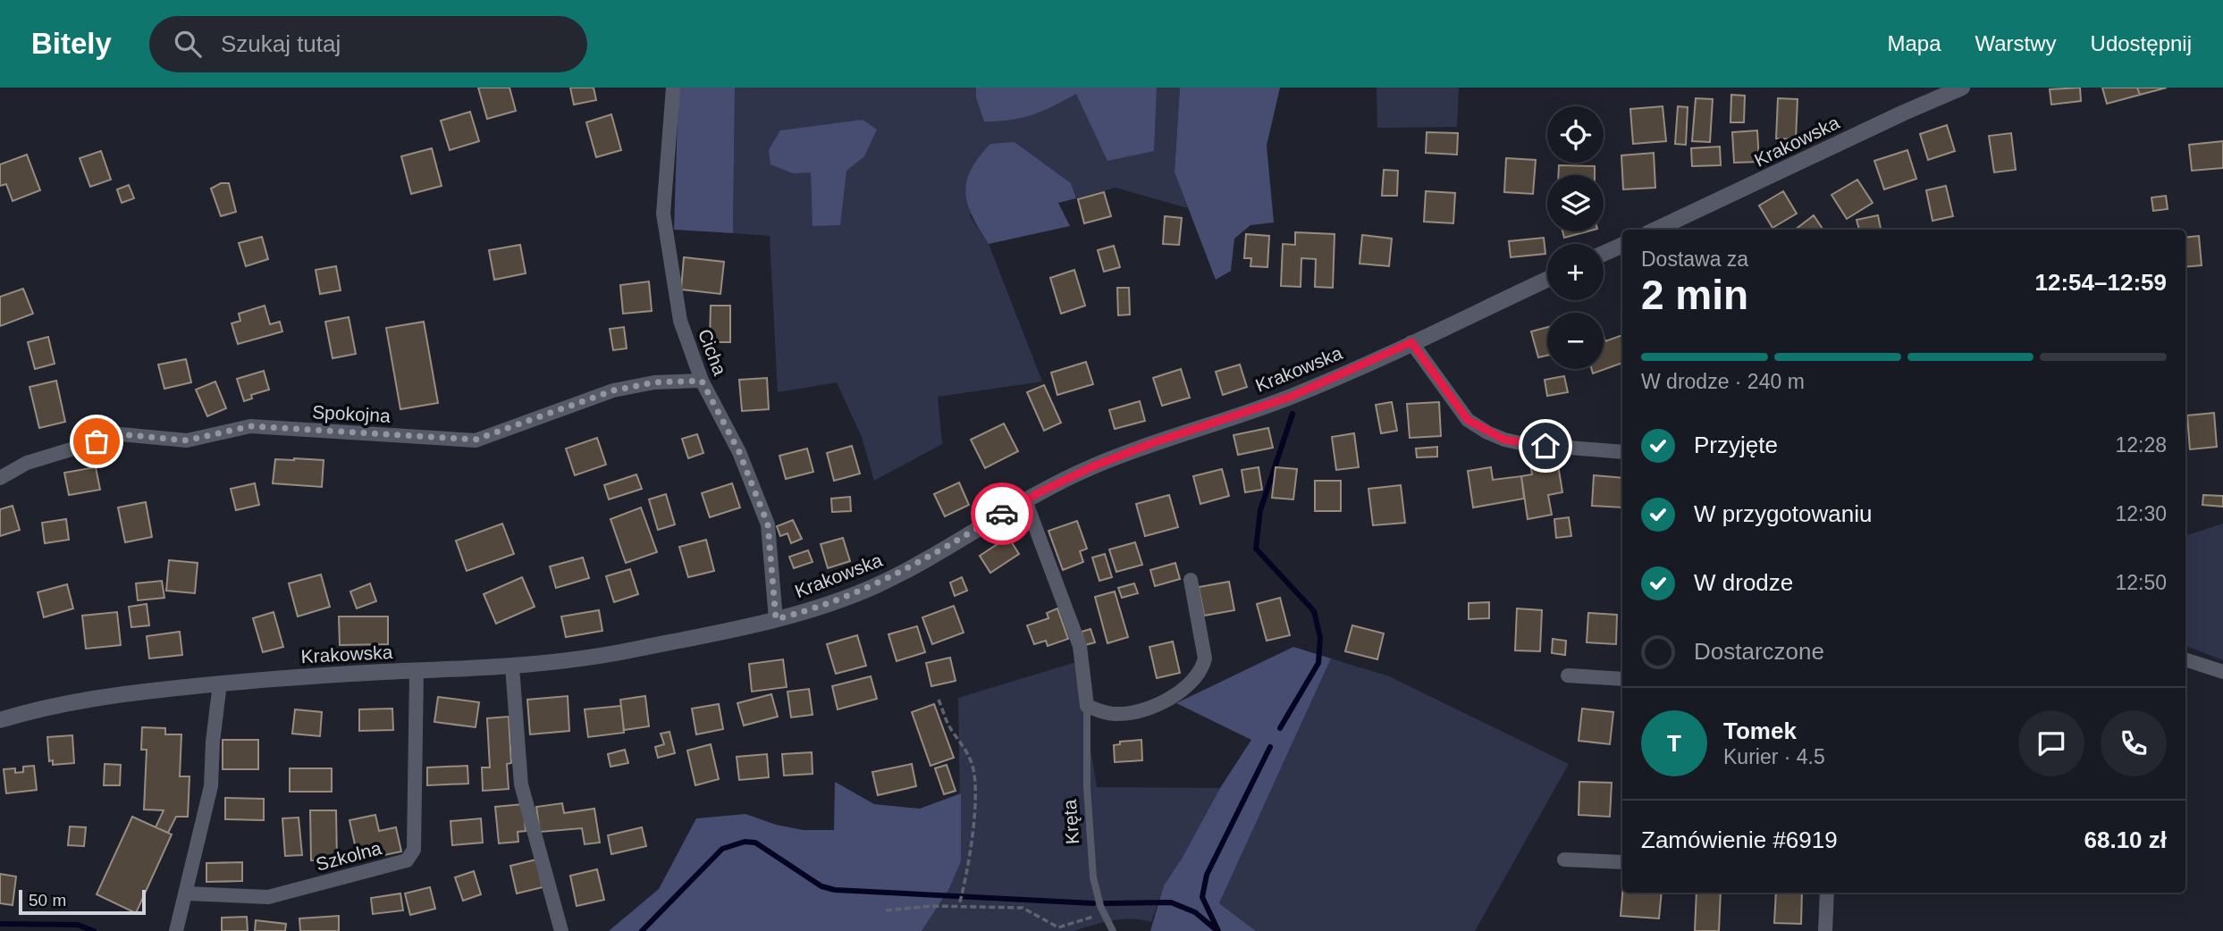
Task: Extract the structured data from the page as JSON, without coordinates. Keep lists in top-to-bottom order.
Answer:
{
  "streets": {
    "street": [
      "Krakowska",
      "Cicha",
      "Spokojna",
      "Kręta",
      "Szkolna"
    ]
  },
  "crossings": [
    ["Krakowska", "Cicha"],
    ["Krakowska", "Kręta"],
    ["Krakowska", "Szkolna"],
    ["Cicha", "Spokojna"]
  ],
  "scale_bar": "50 m",
  "page": {
    "header": "Bitely",
    "search": "Szukaj tutaj",
    "nav": ["Mapa", "Warstwy", "Udostępnij"],
    "map_buttons": ["+", "−"],
    "heading": ["2 min", "Dostawa za", "12:54–12:59"],
    "panel": [
      "Tomek",
      "Kurier · 4.5",
      "Zamówienie #6919",
      "68.10 zł"
    ],
    "bar": "W drodze · 240 m",
    "list": [
      ["Przyjęte", "12:28"],
      ["W przygotowaniu", "12:30"],
      ["W drodze", "12:50"],
      "Dostarczone"
    ],
    "round": "T",
    "scale": "50 m"
  }
}
